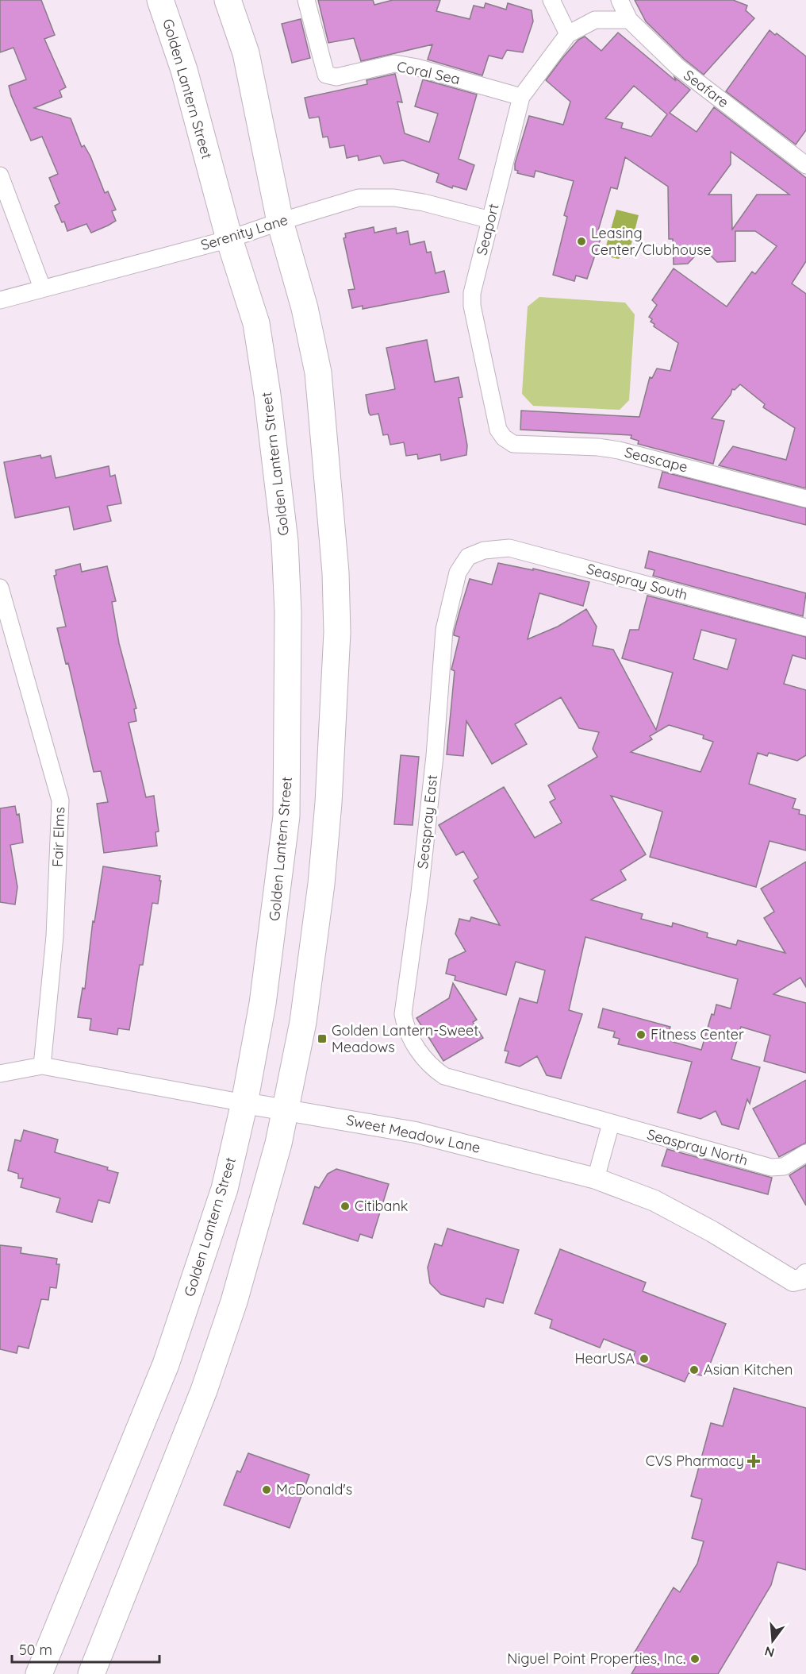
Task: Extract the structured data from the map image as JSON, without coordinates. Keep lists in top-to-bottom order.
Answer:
{
  "streets": {
    "main road": ["Golden Lantern Street"],
    "street": [
      "Coral Sea",
      "Seafare",
      "Seaport",
      "Serenity Lane",
      "Seascape",
      "Seaspray South",
      "Seaspray East",
      "Fair Elms",
      "Sweet Meadow Lane",
      "Seaspray North"
    ]
  },
  "crossings": [
    ["Coral Sea", "Seaport"],
    ["Golden Lantern Street", "Serenity Lane"],
    ["Golden Lantern Street", "Sweet Meadow Lane"],
    ["Seafare", "Seaport"],
    ["Seaport", "Serenity Lane"],
    ["Seaport", "Seascape"],
    ["Seaspray South", "Seaspray East"],
    ["Seaspray East", "Seaspray North"],
    ["Fair Elms", "Sweet Meadow Lane"]
  ],
  "places": {
    "other": [
      "Leasing Center/Clubhouse",
      "Fitness Center",
      "Citibank",
      "HearUSA",
      "Asian Kitchen",
      "McDonald's",
      "Niguel Point Properties, Inc."
    ],
    "transit": ["Golden Lantern-Sweet Meadows"],
    "health": ["CVS Pharmacy"]
  },
  "scale_bar": "50 m",
  "north": "bottom"
}
